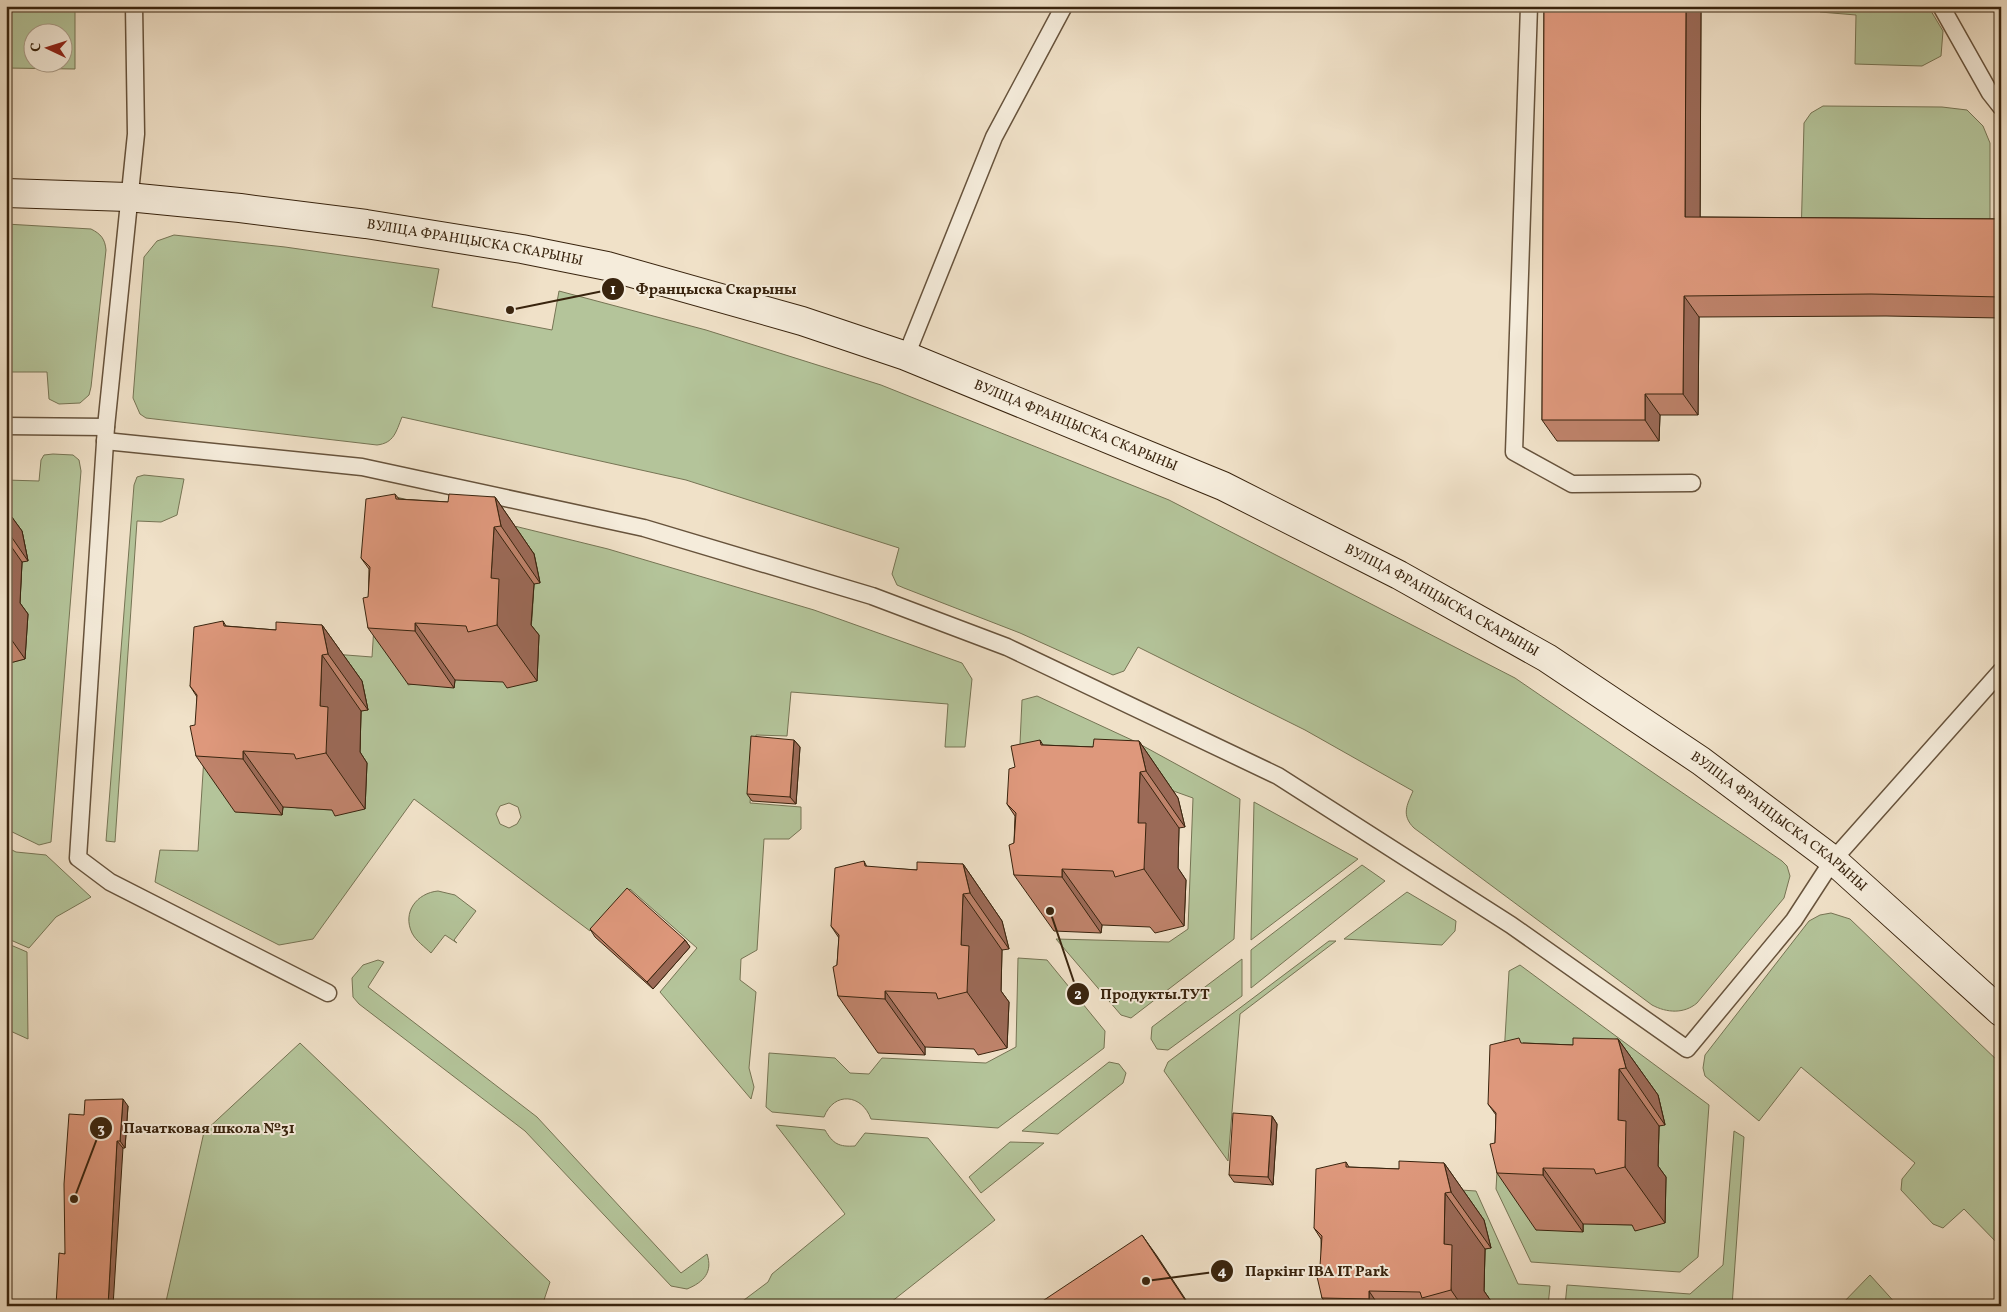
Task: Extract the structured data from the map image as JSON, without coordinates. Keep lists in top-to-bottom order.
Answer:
{
  "streets": {
    "main road": ["ВУЛІЦА ФРАНЦЫСКА СКАРЫНЫ"]
  },
  "places": [
    "Францыска Скарыны",
    "Продукты.ТУТ",
    "Пачатковая школа №31",
    "Паркінг IBA IT Park"
  ],
  "north": "left"
}
